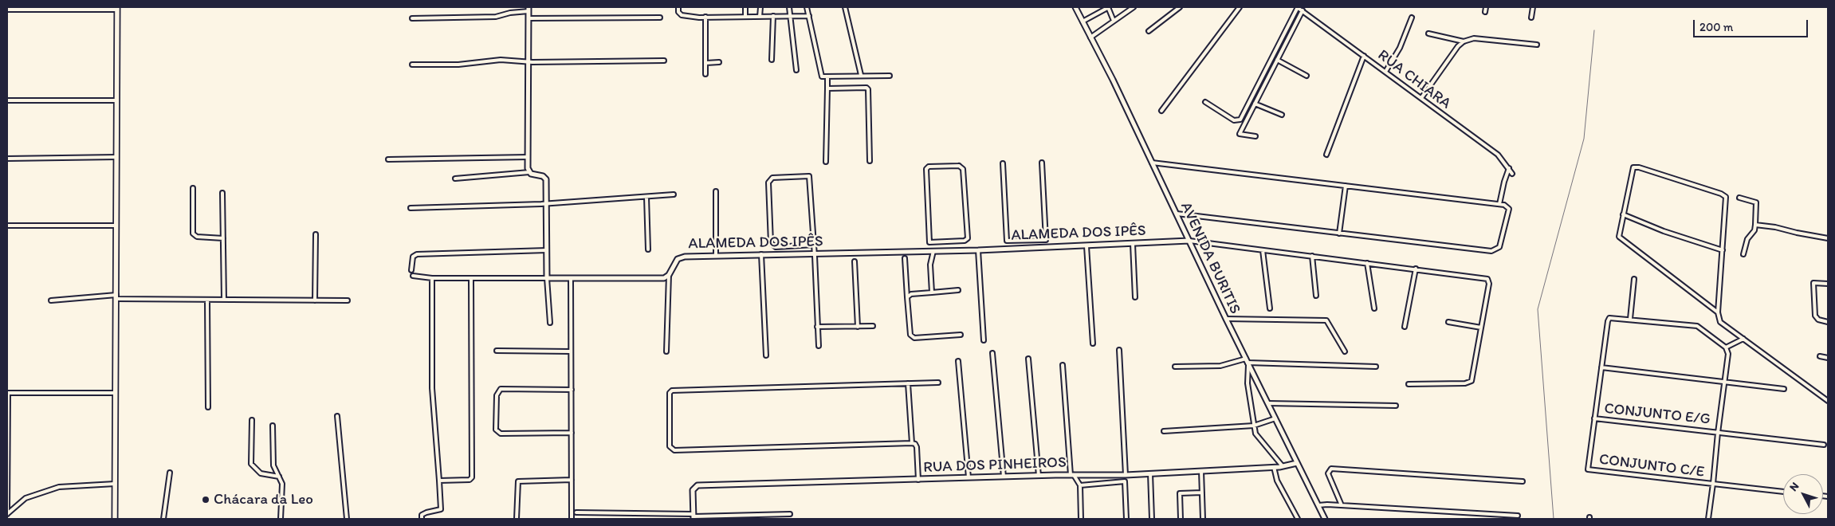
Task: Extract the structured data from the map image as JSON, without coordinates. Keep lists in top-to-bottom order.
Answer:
{
  "streets": {
    "street": [
      "RUA CHIARA",
      "ALAMEDA DOS IPÊS",
      "AVENIDA BURITIS",
      "CONJUNTO E/G",
      "RUA DOS PINHEIROS",
      "CONJUNTO C/E"
    ]
  },
  "crossings": [
    ["ALAMEDA DOS IPÊS", "AVENIDA BURITIS"],
    ["AVENIDA BURITIS", "RUA DOS PINHEIROS"],
    ["CONJUNTO E/G", "CONJUNTO C/E"]
  ],
  "places": ["Chácara da Leo"],
  "scale_bar": "200 m",
  "north": "top left"
}
